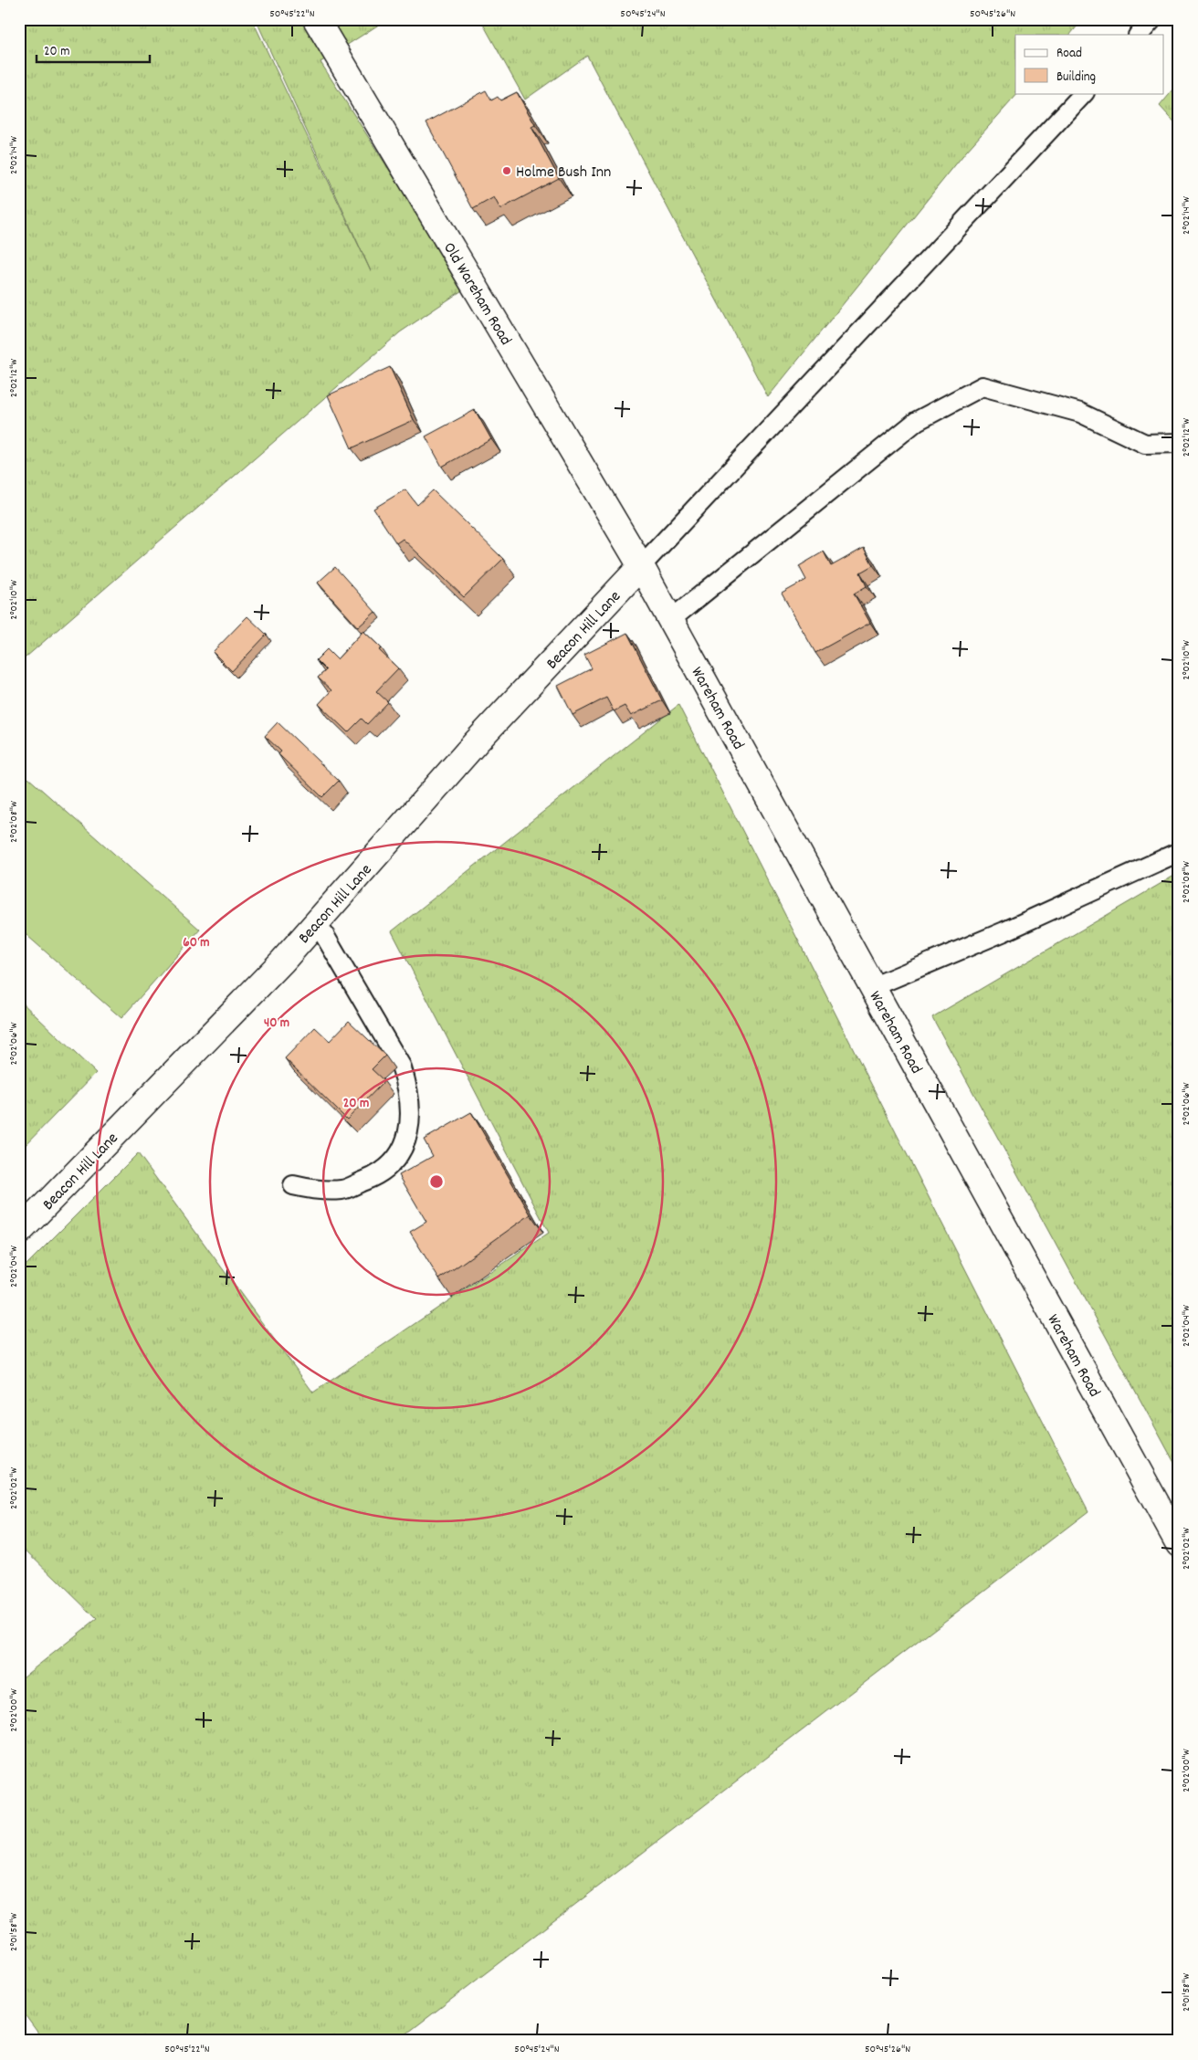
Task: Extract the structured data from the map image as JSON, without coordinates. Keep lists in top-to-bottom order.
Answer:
{
  "streets": {
    "street": ["Old Wareham Road", "Beacon Hill Lane", "Wareham Road"]
  },
  "crossings": [
    ["Old Wareham Road", "Beacon Hill Lane"],
    ["Old Wareham Road", "Wareham Road"],
    ["Beacon Hill Lane", "Wareham Road"]
  ],
  "places": ["Holme Bush Inn"],
  "legend": ["Road", "Building"],
  "scale_bar": "20 m",
  "coordinates": [
    "50°45'22\"N",
    "50°45'24\"N",
    "50°45'26\"N",
    "2°02'14\"W",
    "2°02'12\"W",
    "2°02'10\"W",
    "2°02'08\"W",
    "2°02'06\"W",
    "2°02'04\"W",
    "2°02'02\"W",
    "2°02'00\"W",
    "2°01'58\"W"
  ],
  "rings": ["60 m", "40 m", "20 m"]
}
